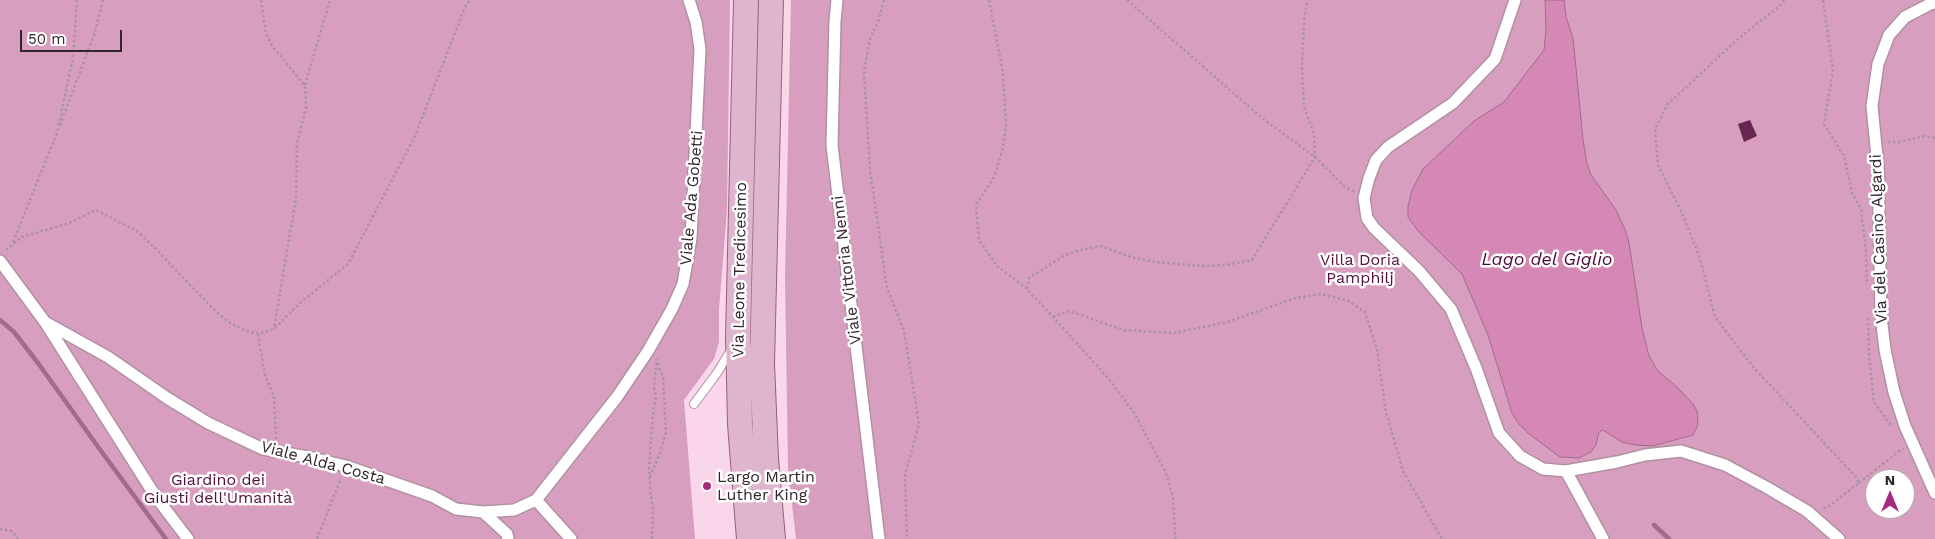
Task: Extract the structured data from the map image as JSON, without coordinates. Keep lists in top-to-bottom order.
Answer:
{
  "streets": {
    "main road": ["Via Leone Tredicesimo"],
    "street": [
      "Viale Ada Gobetti",
      "Via del Casino Algardi",
      "Viale Vittoria Nenni",
      "Viale Alda Costa"
    ]
  },
  "crossings": [
    ["Viale Ada Gobetti", "Viale Alda Costa"]
  ],
  "water": ["Lago del Giglio"],
  "parks": ["Villa Doria Pamphilj", "Giardino dei Giusti dell'Umanità"],
  "places": ["Largo Martin Luther King"],
  "scale_bar": "50 m",
  "north": "top"
}
